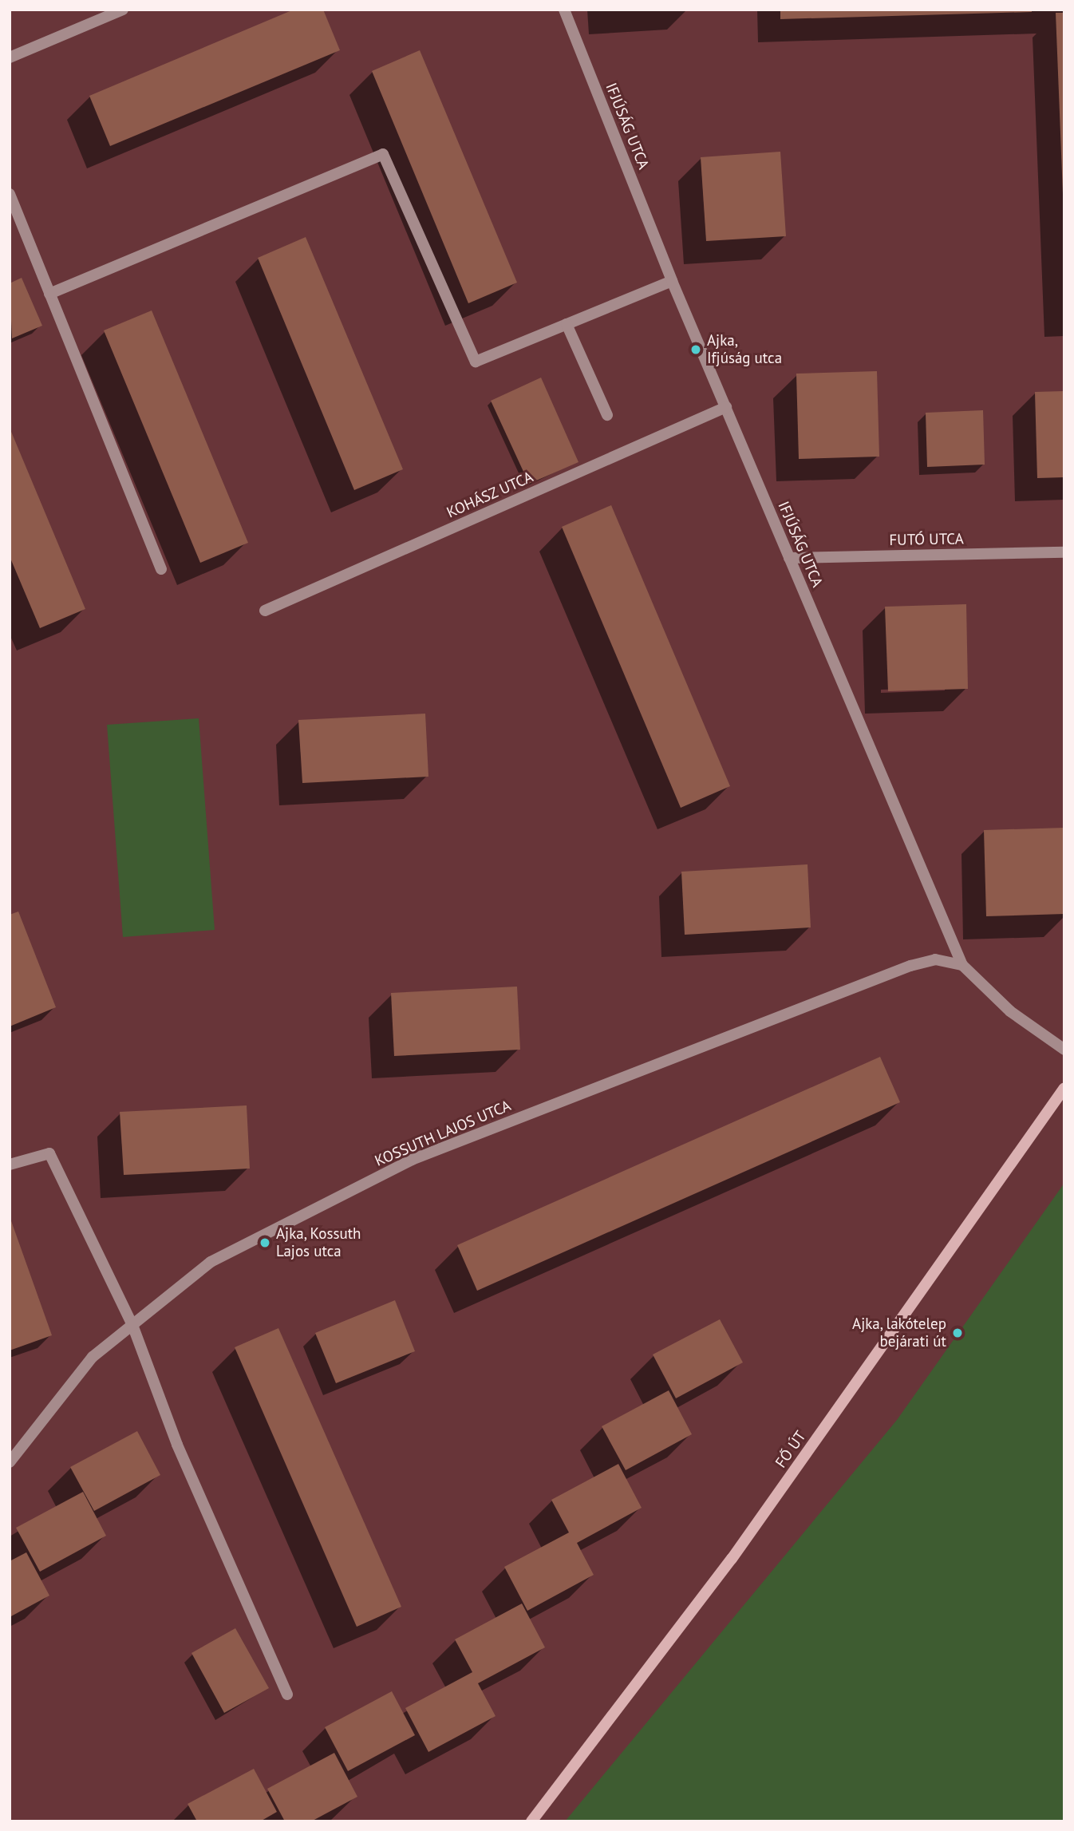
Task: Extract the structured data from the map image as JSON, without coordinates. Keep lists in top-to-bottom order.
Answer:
{
  "streets": {
    "main road": ["FŐ ÚT"],
    "street": [
      "IFJÚSÁG UTCA",
      "KOHÁSZ UTCA",
      "FUTÓ UTCA",
      "KOSSUTH LAJOS UTCA"
    ]
  },
  "crossings": [
    ["IFJÚSÁG UTCA", "KOHÁSZ UTCA"],
    ["IFJÚSÁG UTCA", "FUTÓ UTCA"],
    ["IFJÚSÁG UTCA", "KOSSUTH LAJOS UTCA"]
  ],
  "places": ["Ajka, Ifjúság utca", "Ajka, Kossuth Lajos utca", "Ajka, lakótelep bejárati út"]
}
